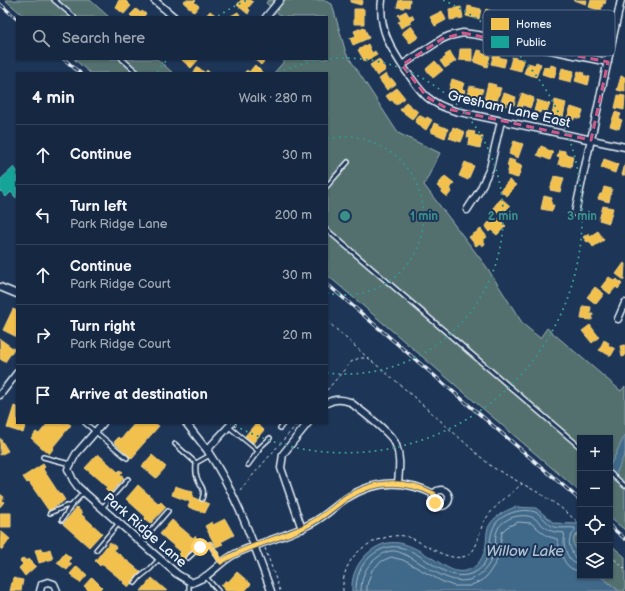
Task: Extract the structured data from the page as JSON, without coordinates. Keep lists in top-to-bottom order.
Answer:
{
  "streets": {
    "street": ["Gresham Lane East", "Park Ridge Lane"]
  },
  "water": ["Willow Lake"],
  "legend": ["Homes", "Public"],
  "page": {
    "search": "Search here",
    "heading": ["4 min", "Walk · 280 m"],
    "list": [
      ["Continue", "30 m"],
      ["Turn left", "Park Ridge Lane", "200 m"],
      ["Continue", "Park Ridge Court", "30 m"],
      ["Turn right", "Park Ridge Court", "20 m"],
      "Arrive at destination"
    ],
    "map_buttons": ["+", "−"]
  },
  "rings": ["1 min", "2 min", "3 min"]
}
